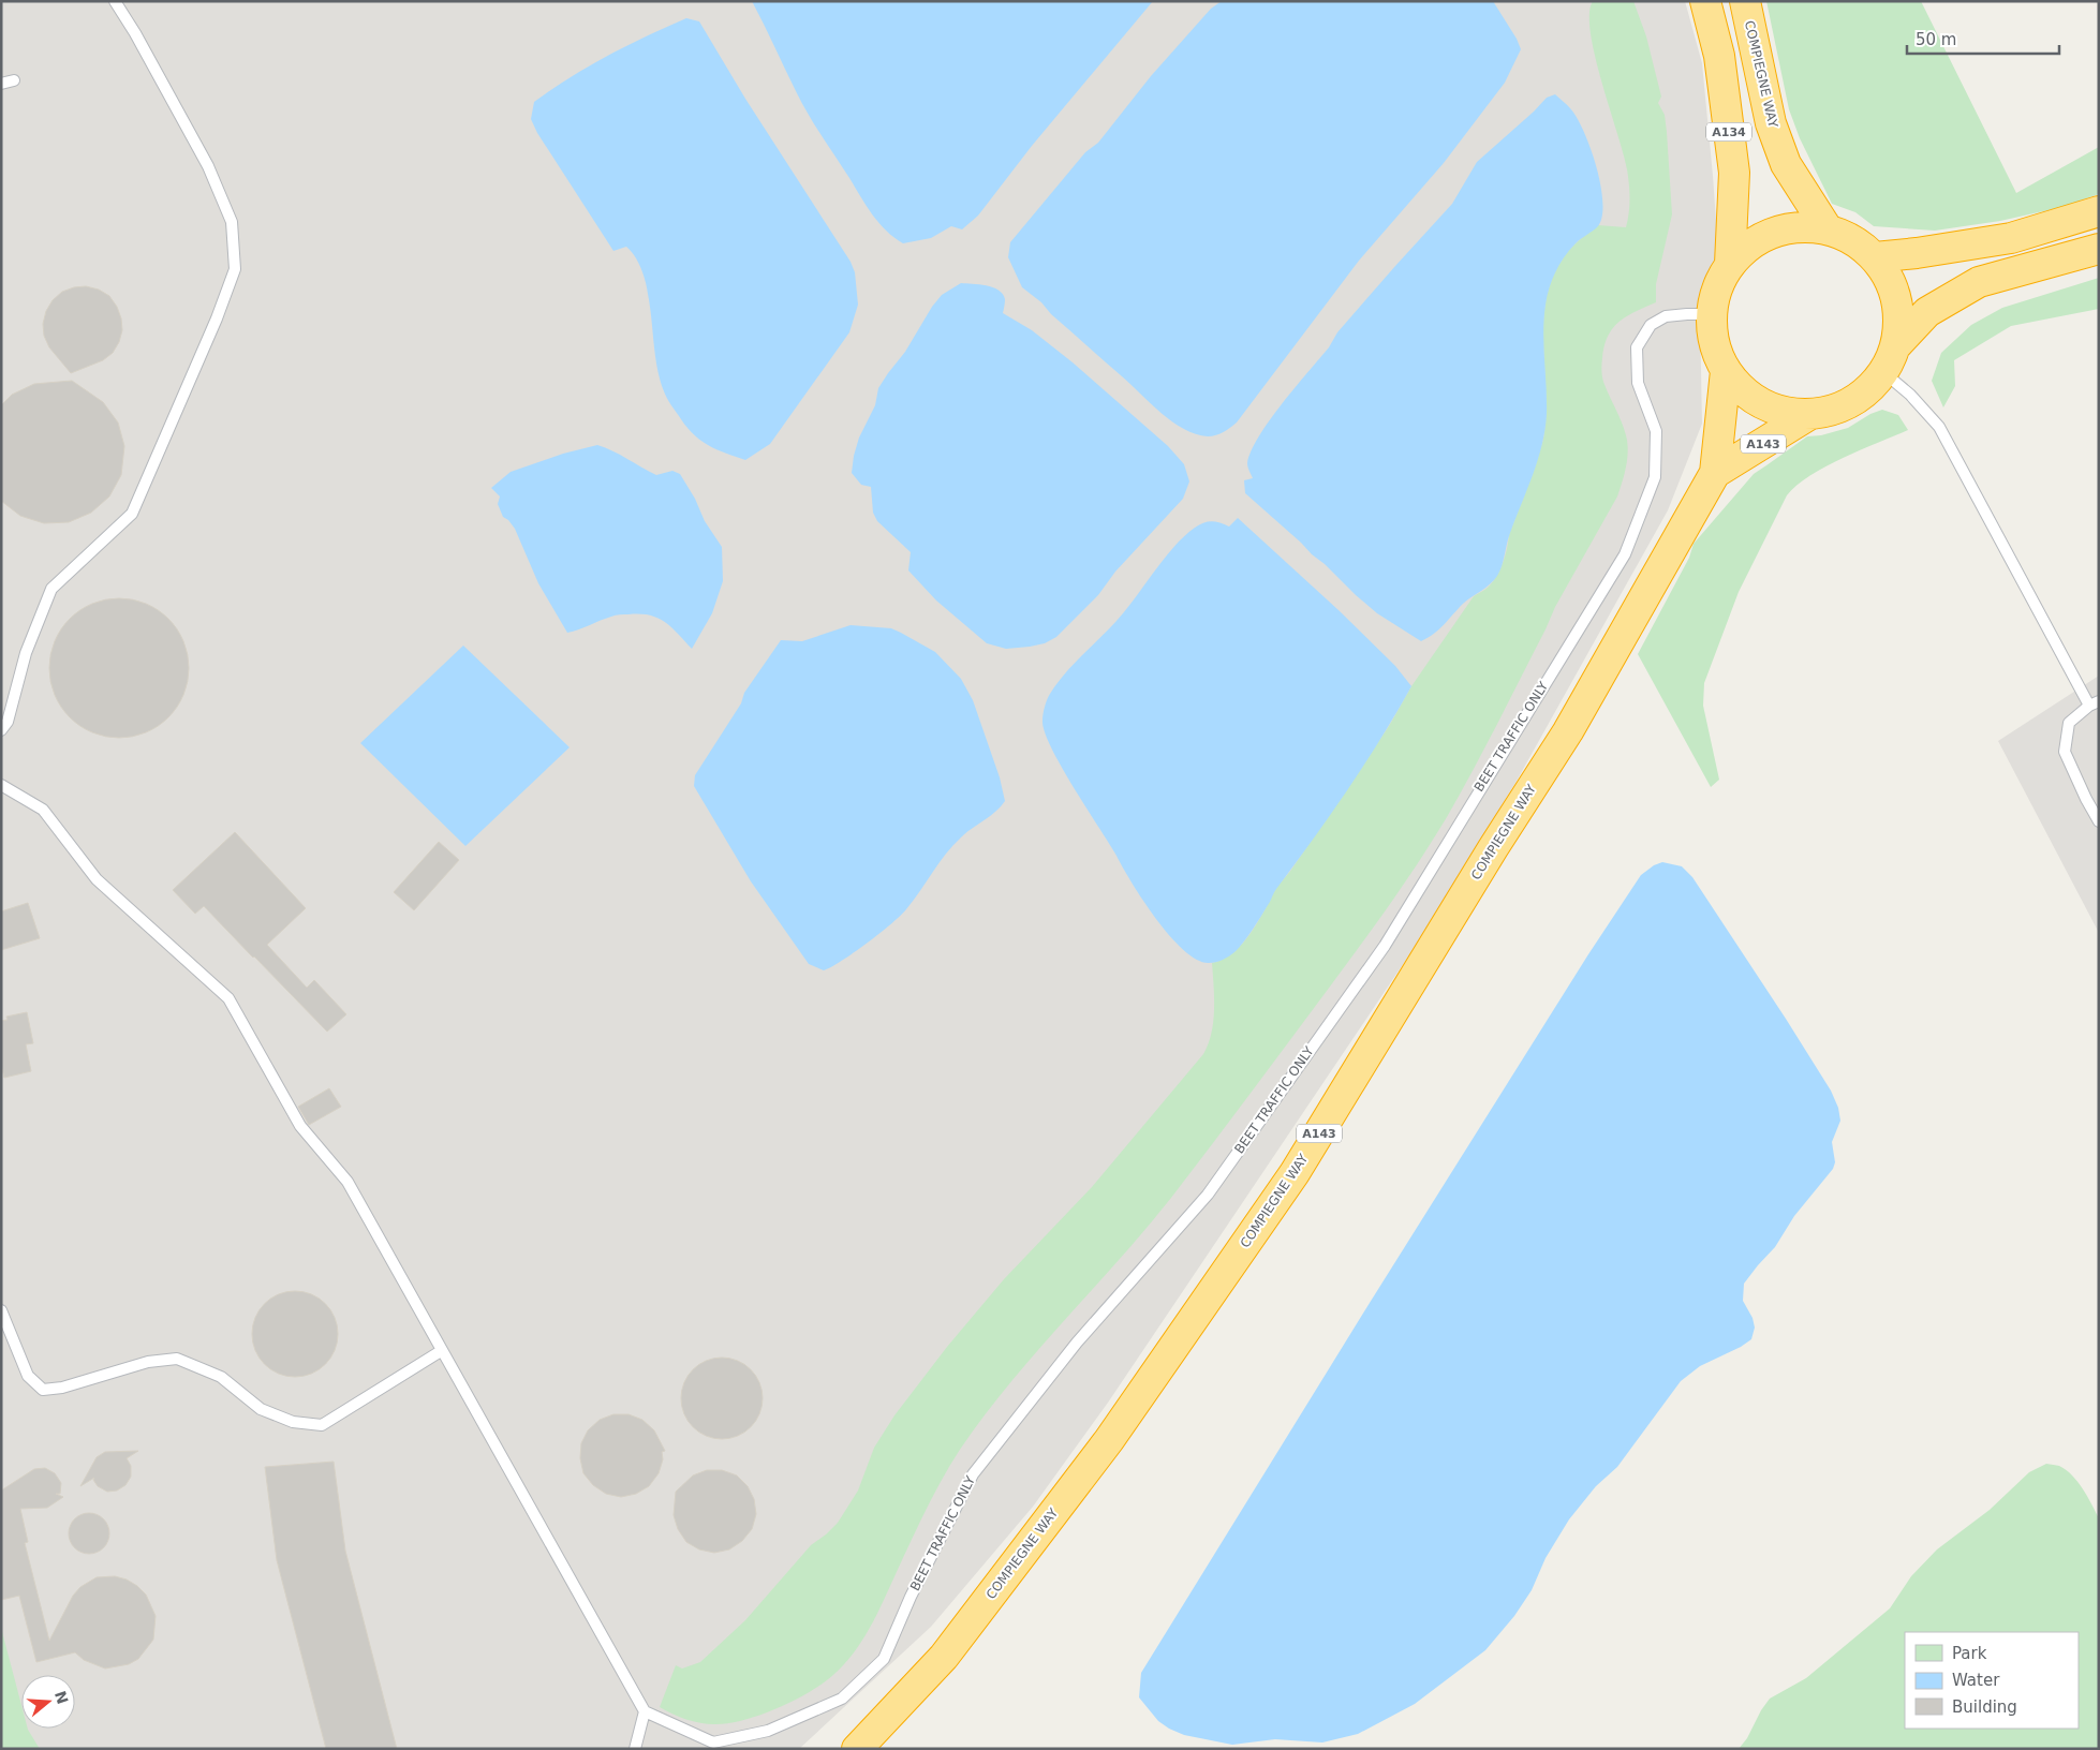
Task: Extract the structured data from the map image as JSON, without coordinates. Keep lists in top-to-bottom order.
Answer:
{
  "streets": {
    "highway": ["COMPIEGNE WAY", "A134", "A143"],
    "lane": ["BEET TRAFFIC ONLY"]
  },
  "crossings": [
    ["COMPIEGNE WAY", "A134"],
    ["COMPIEGNE WAY", "BEET TRAFFIC ONLY"],
    ["A134", "BEET TRAFFIC ONLY"]
  ],
  "legend": ["Park", "Water", "Building"],
  "scale_bar": "50 m",
  "north": "right"
}
